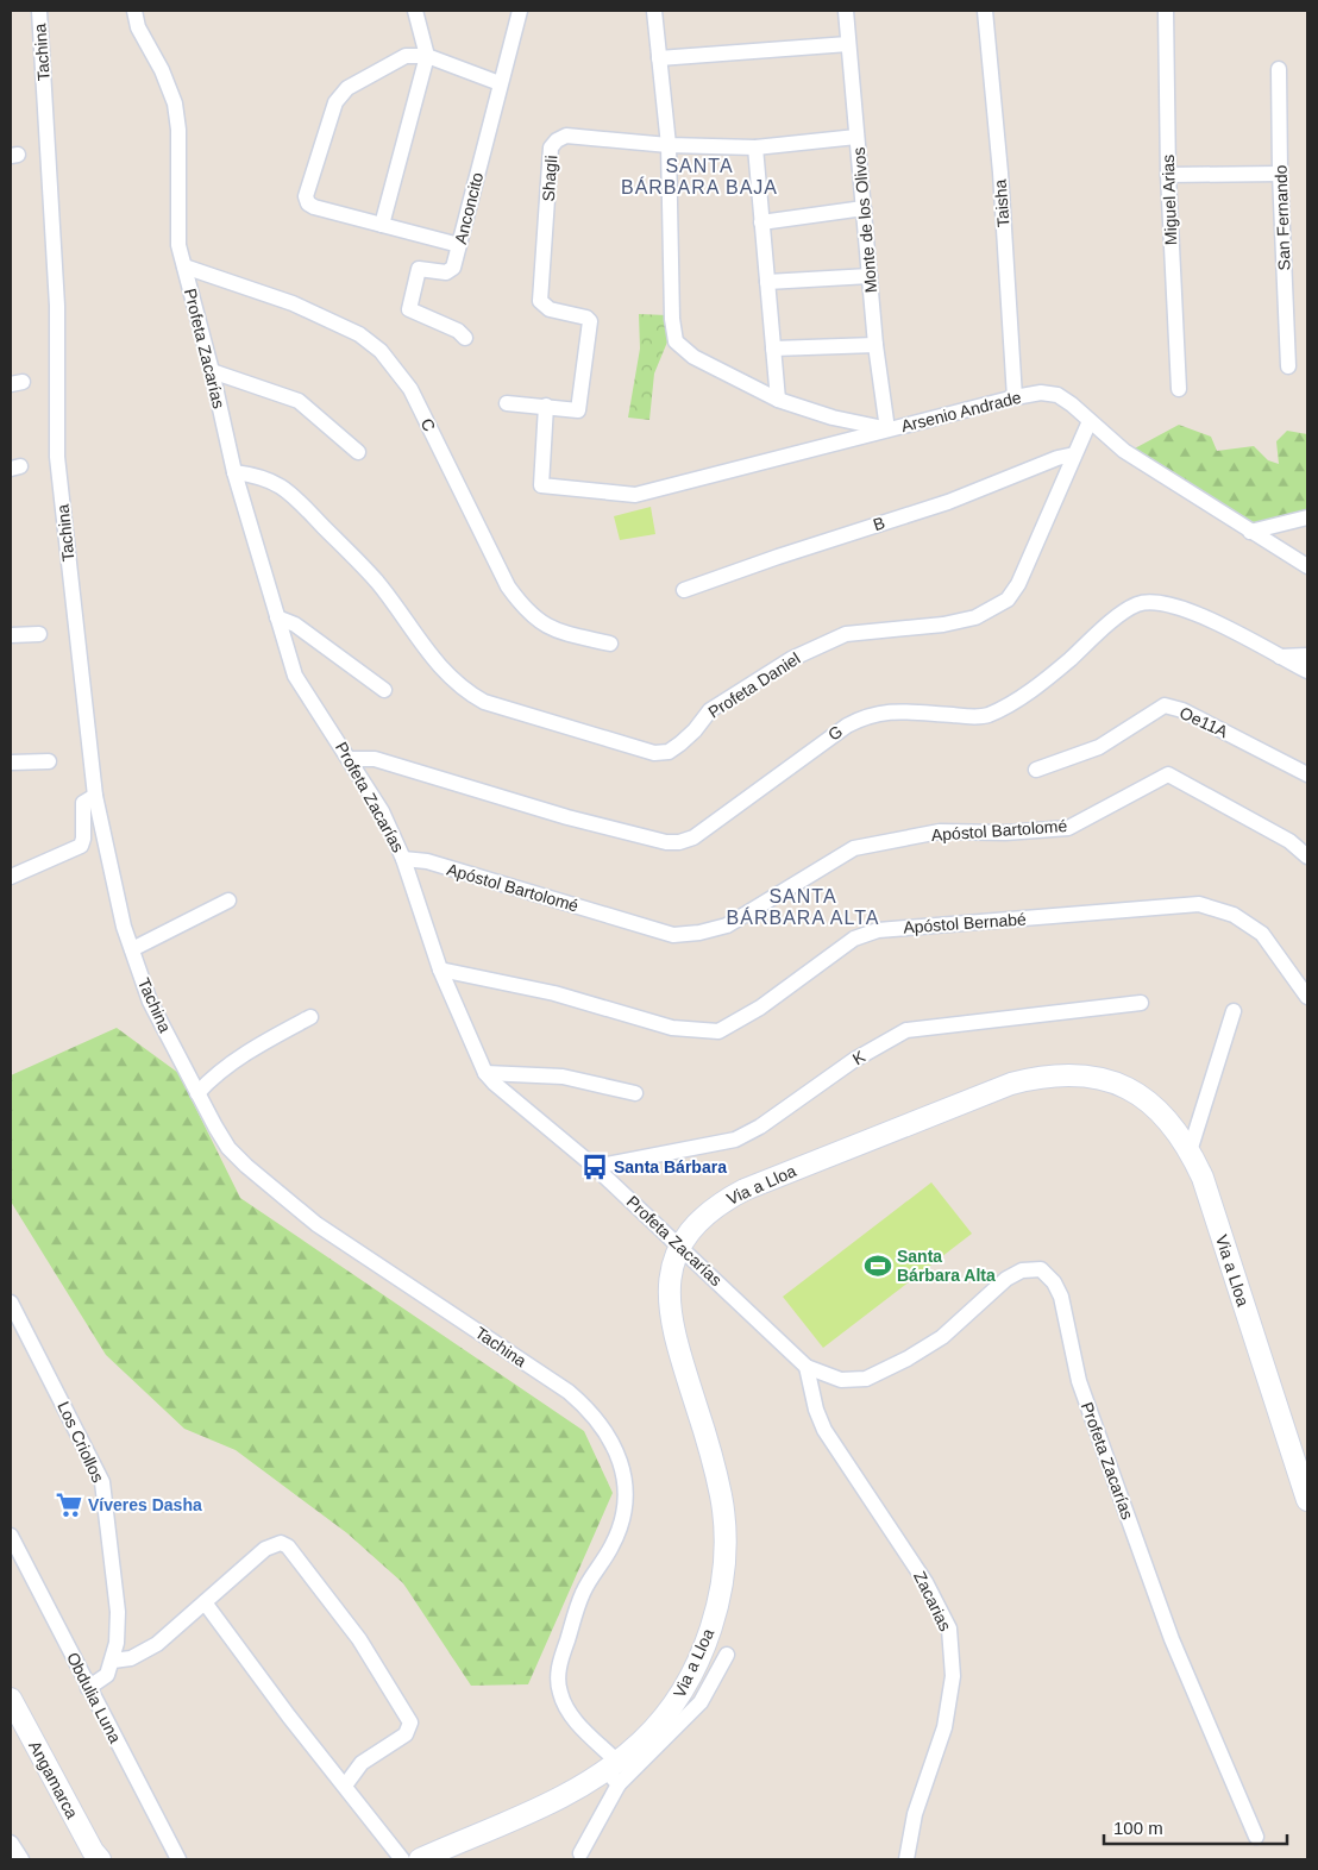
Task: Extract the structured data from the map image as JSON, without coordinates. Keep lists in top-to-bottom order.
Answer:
{
  "streets": {
    "street": [
      "Tachina",
      "Shagli",
      "Miguel Arias",
      "Taisha",
      "Anconcito",
      "San Fernando",
      "Monte de los Olivos",
      "Profeta Zacarías",
      "Arsenio Andrade",
      "C",
      "B",
      "Profeta Daniel",
      "Oe11A",
      "G",
      "Apóstol Bartolomé",
      "Apóstol Bernabé",
      "K",
      "Via a Lloa",
      "Los Criollos",
      "Zacarias",
      "Obdulia Luna",
      "Angamarca"
    ]
  },
  "crossings": [
    ["Tachina", "Via a Lloa"],
    ["Shagli", "Monte de los Olivos"],
    ["Shagli", "Arsenio Andrade"],
    ["Taisha", "Arsenio Andrade"],
    ["Monte de los Olivos", "Arsenio Andrade"],
    ["Profeta Zacarías", "C"],
    ["Profeta Zacarías", "Profeta Daniel"],
    ["Profeta Zacarías", "G"],
    ["Profeta Zacarías", "Apóstol Bartolomé"],
    ["Profeta Zacarías", "Apóstol Bernabé"],
    ["Profeta Zacarías", "K"],
    ["Profeta Zacarías", "Via a Lloa"],
    ["Profeta Zacarías", "Zacarias"],
    ["Arsenio Andrade", "Profeta Daniel"],
    ["B", "Profeta Daniel"]
  ],
  "districts": ["SANTA BÁRBARA BAJA", "SANTA BÁRBARA ALTA"],
  "places": {
    "bus stop": ["Santa Bárbara"],
    "sports": ["Santa Bárbara Alta"],
    "supermarket": ["Víveres Dasha"]
  },
  "scale_bar": "100 m"
}
